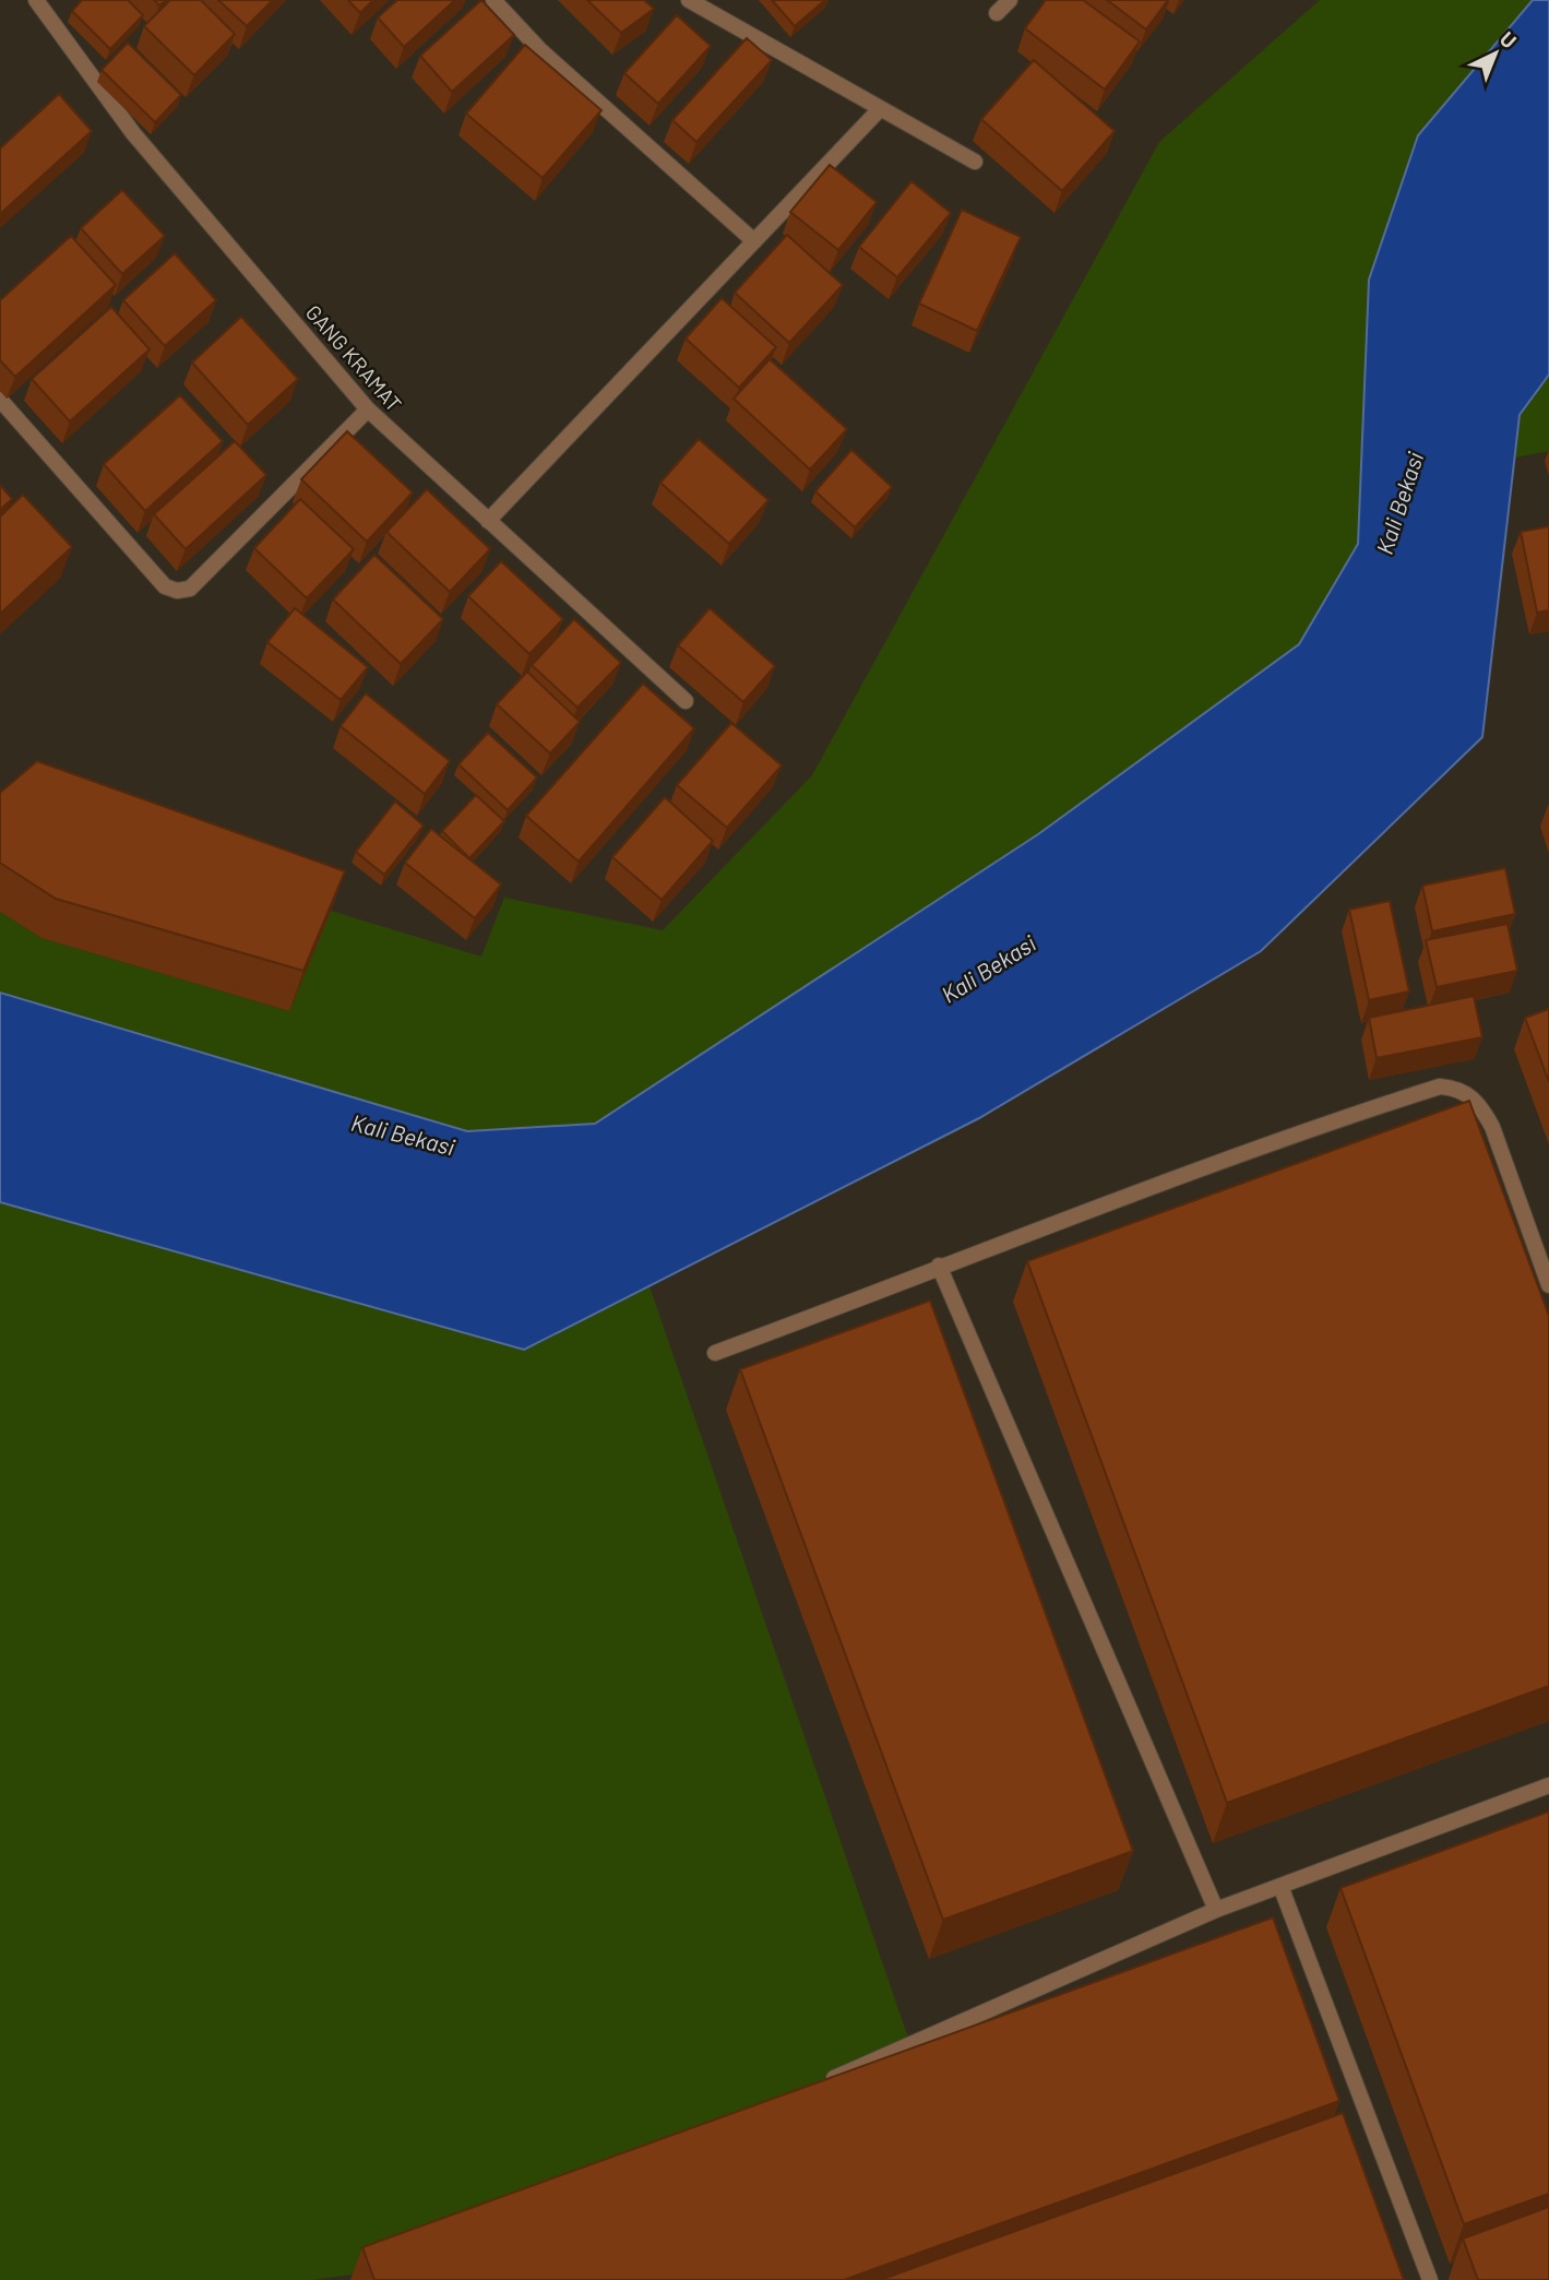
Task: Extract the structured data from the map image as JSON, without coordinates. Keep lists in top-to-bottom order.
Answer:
{
  "streets": {
    "street": ["GANG KRAMAT"]
  },
  "water": ["Kali Bekasi"],
  "north": "top right"
}
